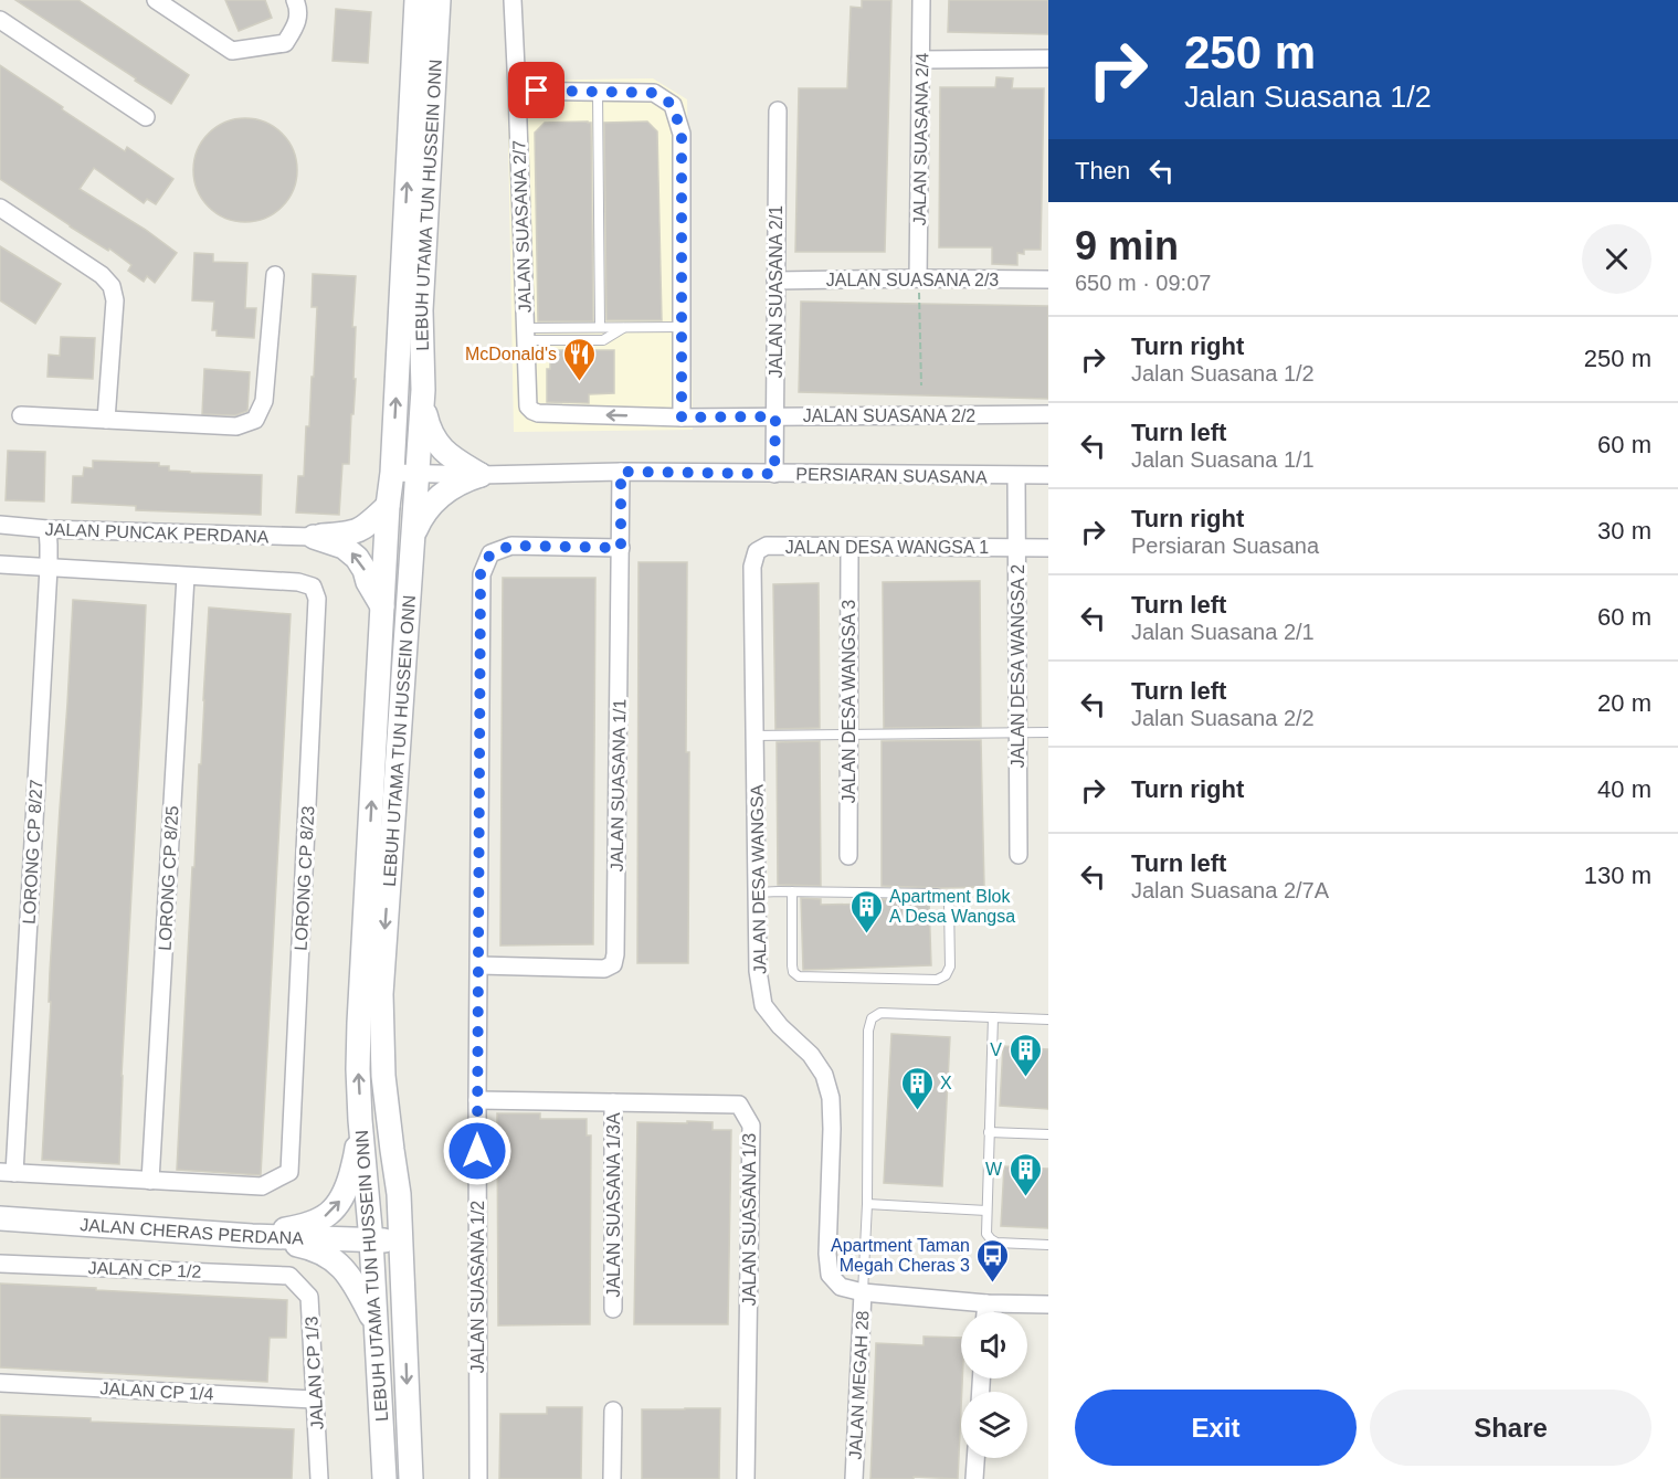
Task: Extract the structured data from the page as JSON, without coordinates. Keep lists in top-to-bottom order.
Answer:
{
  "streets": {
    "main road": ["LEBUH UTAMA TUN HUSSEIN ONN", "JALAN CHERAS PERDANA"],
    "street": [
      "JALAN SUASANA 2/4",
      "JALAN SUASANA 2/7",
      "JALAN SUASANA 2/3",
      "JALAN SUASANA 2/1",
      "JALAN SUASANA 2/2",
      "PERSIARAN SUASANA",
      "JALAN PUNCAK PERDANA",
      "JALAN DESA WANGSA 1",
      "JALAN DESA WANGSA 2",
      "JALAN DESA WANGSA 3",
      "JALAN SUASANA 1/1",
      "LORONG CP 8/27",
      "LORONG CP 8/25",
      "LORONG CP 8/23",
      "JALAN DESA WANGSA",
      "JALAN SUASANA 1/3A",
      "JALAN SUASANA 1/3",
      "JALAN CP 1/2",
      "JALAN SUASANA 1/2",
      "JALAN CP 1/3",
      "JALAN MEGAH 28",
      "JALAN CP 1/4"
    ]
  },
  "crossings": [
    ["JALAN SUASANA 2/4", "JALAN SUASANA 2/3"],
    ["LEBUH UTAMA TUN HUSSEIN ONN", "PERSIARAN SUASANA"],
    ["LEBUH UTAMA TUN HUSSEIN ONN", "JALAN CHERAS PERDANA"],
    ["JALAN SUASANA 2/7", "JALAN SUASANA 2/2"],
    ["JALAN SUASANA 2/3", "JALAN SUASANA 2/1"],
    ["JALAN SUASANA 2/1", "JALAN SUASANA 2/2"],
    ["JALAN SUASANA 2/1", "PERSIARAN SUASANA"],
    ["PERSIARAN SUASANA", "JALAN DESA WANGSA 2"],
    ["PERSIARAN SUASANA", "JALAN SUASANA 1/1"],
    ["JALAN PUNCAK PERDANA", "LORONG CP 8/27"],
    ["JALAN DESA WANGSA 1", "JALAN DESA WANGSA 2"],
    ["JALAN DESA WANGSA 1", "JALAN DESA WANGSA 3"],
    ["JALAN DESA WANGSA 1", "JALAN DESA WANGSA"],
    ["JALAN SUASANA 1/1", "JALAN SUASANA 1/2"],
    ["LORONG CP 8/25", "LORONG CP 8/23"],
    ["JALAN DESA WANGSA", "JALAN MEGAH 28"],
    ["JALAN SUASANA 1/3A", "JALAN SUASANA 1/3"],
    ["JALAN SUASANA 1/3", "JALAN SUASANA 1/2"],
    ["JALAN CP 1/2", "JALAN CP 1/3"],
    ["JALAN CP 1/3", "JALAN CP 1/4"]
  ],
  "places": {
    "restaurant": ["McDonald's"],
    "building": [
      "Apartment Blok A Desa Wangsa",
      "V",
      "X",
      "W"
    ],
    "bus stop": ["Apartment Taman Megah Cheras 3"]
  },
  "page": {
    "turn": ["250 m", "Jalan Suasana 1/2"],
    "then": "Then",
    "heading": ["9 min", "650 m · 09:07"],
    "list": [
      {
        "name": "Turn right",
        "note": "Jalan Suasana 1/2",
        "value": "250 m"
      },
      {
        "name": "Turn left",
        "note": "Jalan Suasana 1/1",
        "value": "60 m"
      },
      {
        "name": "Turn right",
        "note": "Persiaran Suasana",
        "value": "30 m"
      },
      {
        "name": "Turn left",
        "note": "Jalan Suasana 2/1",
        "value": "60 m"
      },
      {
        "name": "Turn left",
        "note": "Jalan Suasana 2/2",
        "value": "20 m"
      },
      {
        "name": "Turn right",
        "value": "40 m"
      },
      {
        "name": "Turn left",
        "note": "Jalan Suasana 2/7A",
        "value": "130 m"
      }
    ],
    "buttons": ["Exit", "Share"]
  }
}
